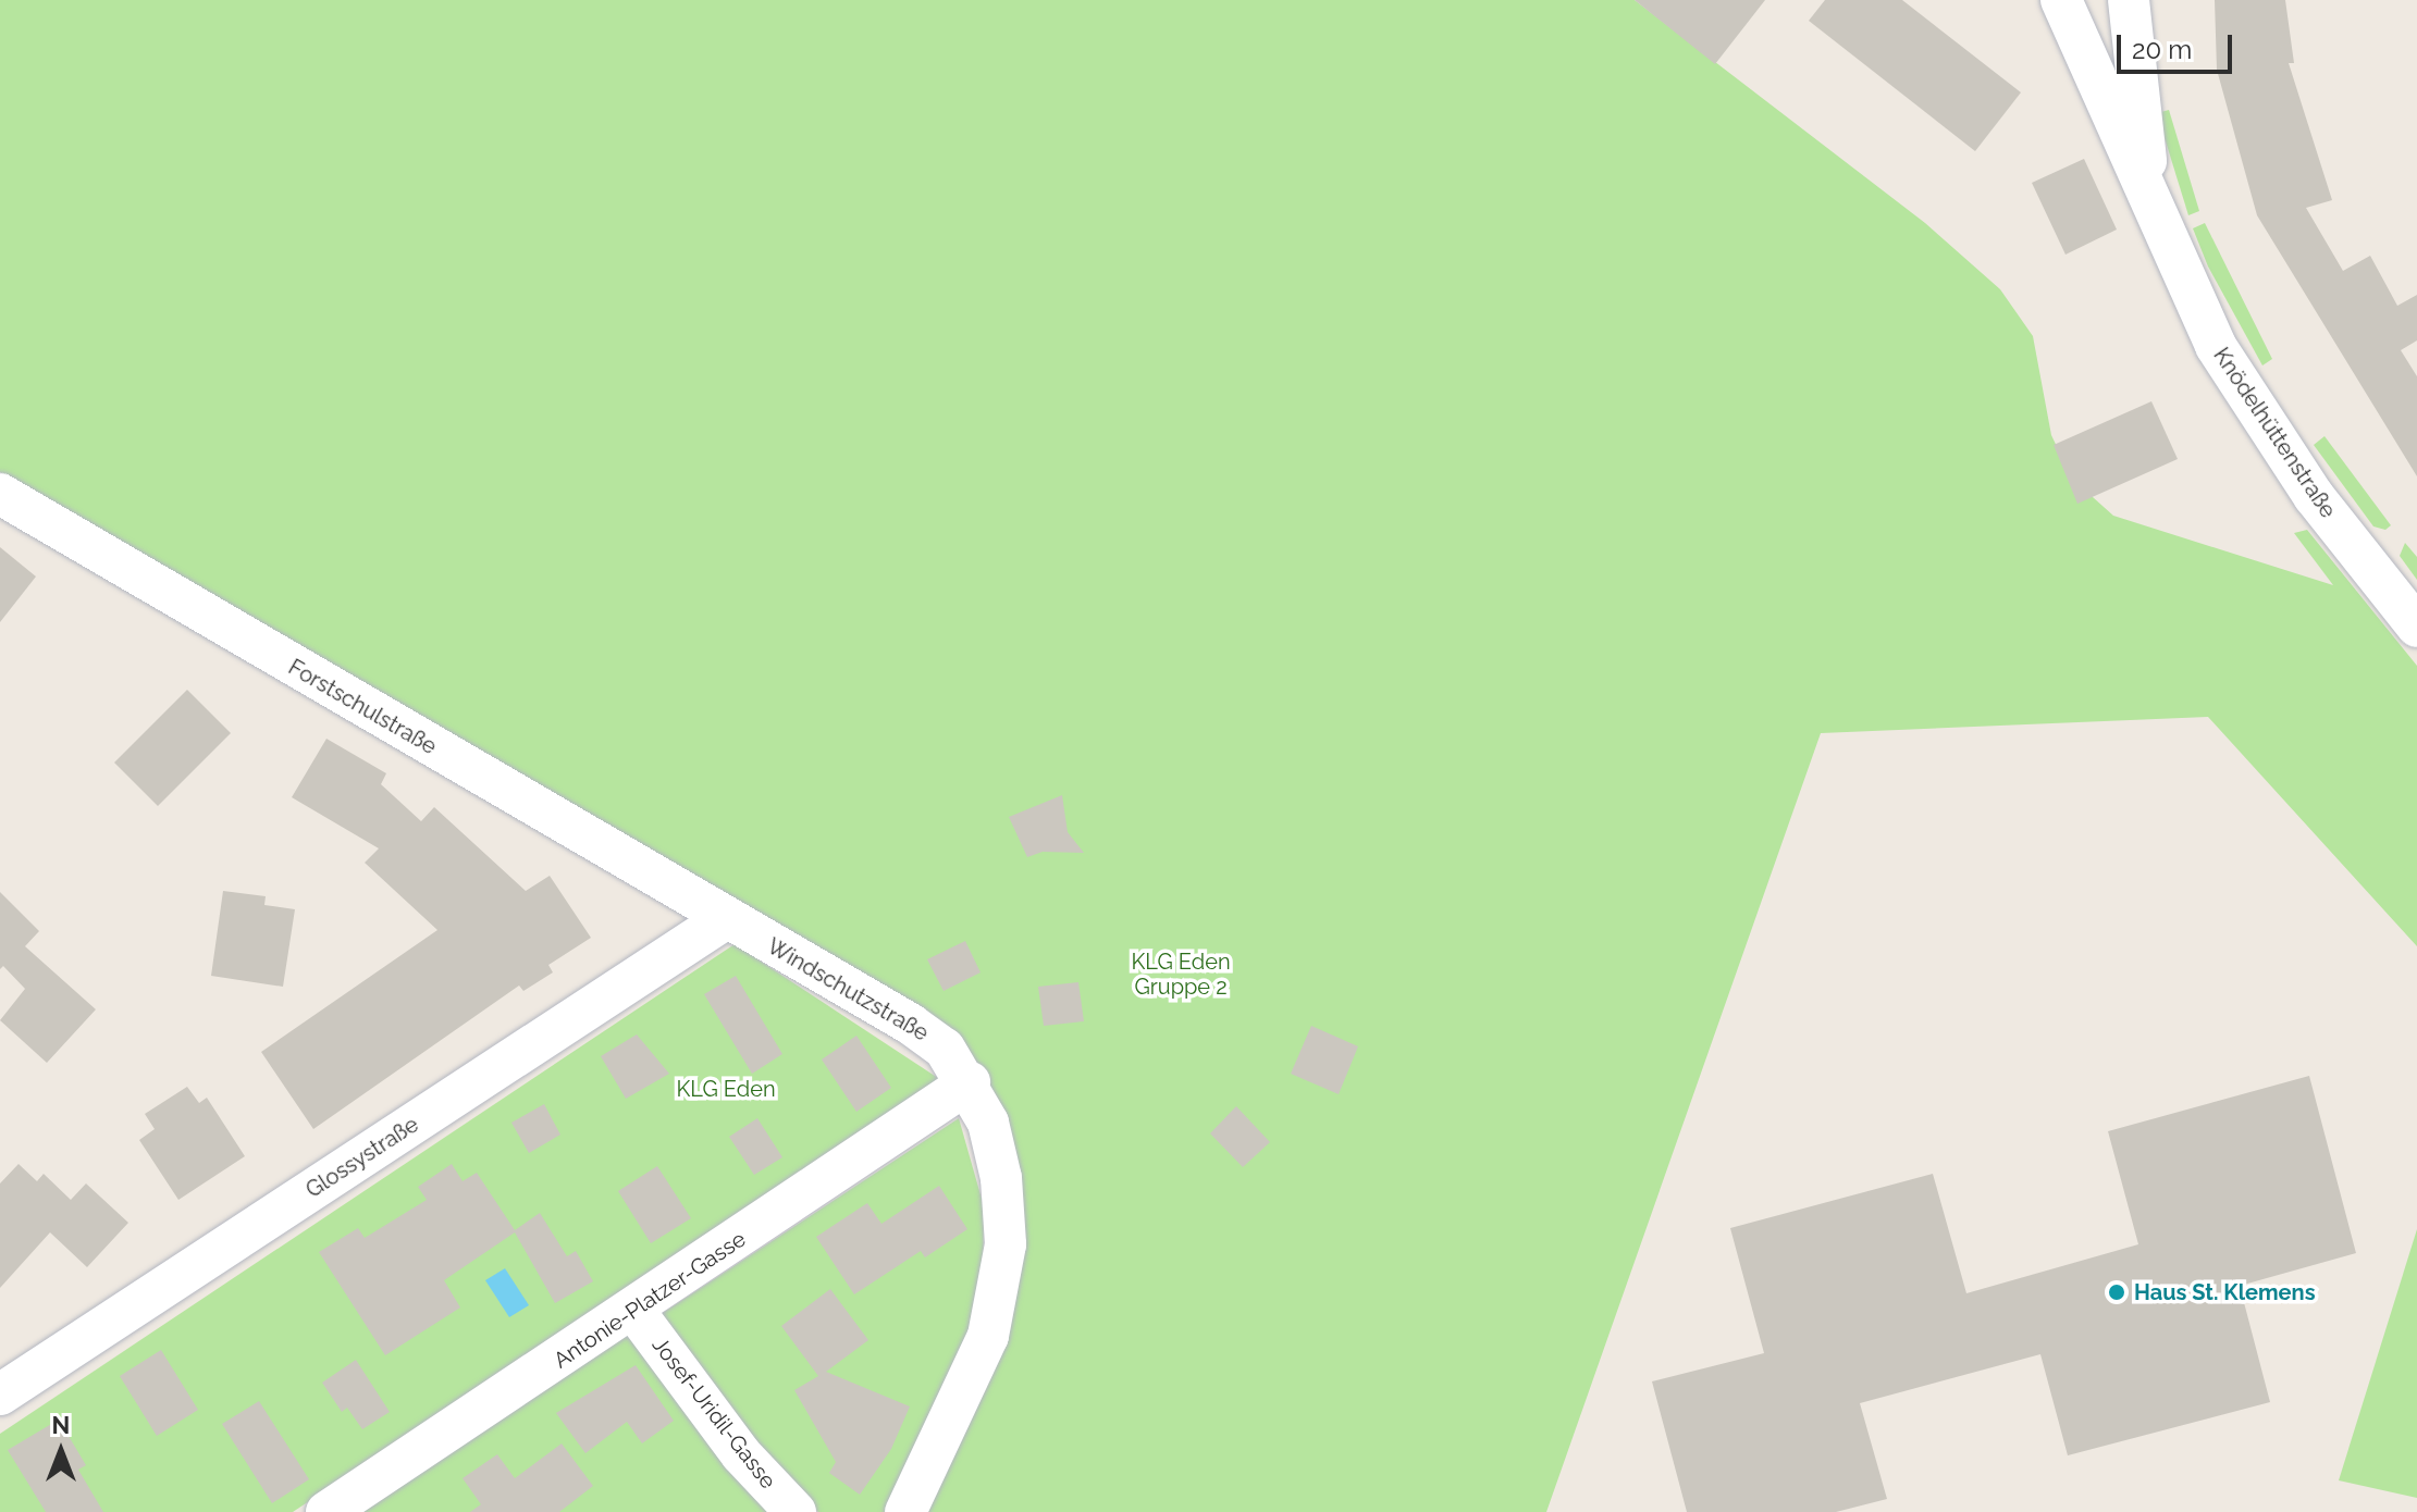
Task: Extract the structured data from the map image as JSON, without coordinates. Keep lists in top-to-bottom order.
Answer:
{
  "streets": {
    "street": [
      "Knödelhüttenstraße",
      "Forstschulstraße",
      "Windschutzstraße",
      "Glossystraße",
      "Antonie-Platzer-Gasse",
      "Josef-Uridil-Gasse"
    ]
  },
  "crossings": [
    ["Forstschulstraße", "Windschutzstraße"],
    ["Forstschulstraße", "Glossystraße"],
    ["Windschutzstraße", "Glossystraße"],
    ["Windschutzstraße", "Antonie-Platzer-Gasse"],
    ["Antonie-Platzer-Gasse", "Josef-Uridil-Gasse"]
  ],
  "parks": ["KLG Eden Gruppe 2", "KLG Eden"],
  "places": ["Haus St. Klemens"],
  "scale_bar": "20 m",
  "north": "top"
}
